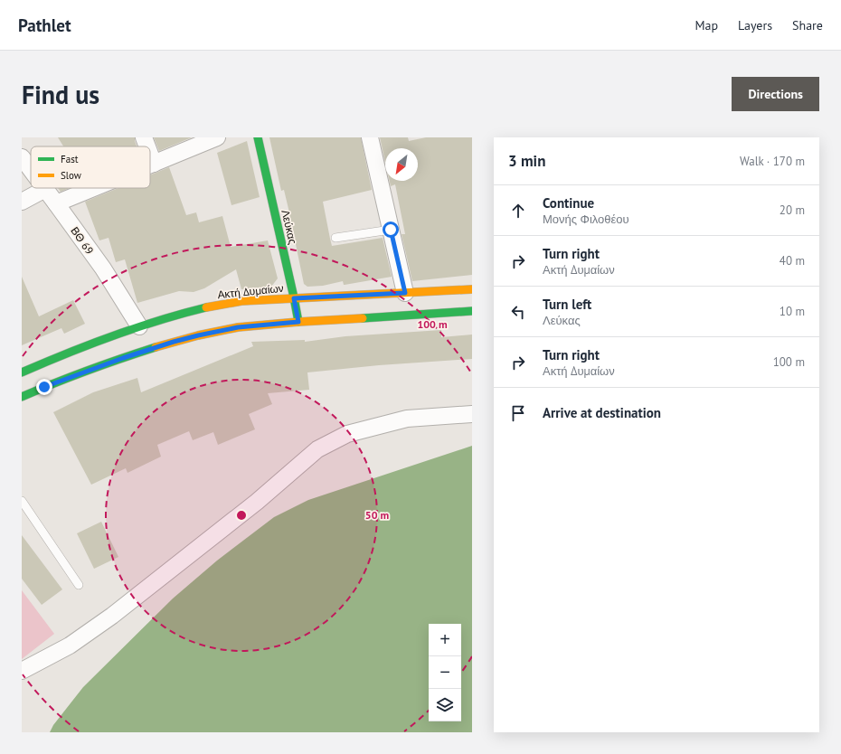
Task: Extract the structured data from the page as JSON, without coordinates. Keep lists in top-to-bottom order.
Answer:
{
  "streets": {
    "main road": ["Λεύκας", "Ακτή Δυμαίων"],
    "street": ["ΒΘ 69"]
  },
  "crossings": [
    ["Λεύκας", "Ακτή Δυμαίων"],
    ["ΒΘ 69", "Ακτή Δυμαίων"]
  ],
  "legend": ["Fast", "Slow"],
  "north": "bottom left",
  "page": {
    "header": "Pathlet",
    "nav": ["Map", "Layers", "Share"],
    "buttons": "Directions",
    "title": "Find us",
    "heading": ["3 min", "Walk · 170 m"],
    "list": [
      ["Continue", "Μονής Φιλοθέου", "20 m"],
      ["Turn right", "Ακτή Δυμαίων", "40 m"],
      ["Turn left", "Λεύκας", "10 m"],
      ["Turn right", "Ακτή Δυμαίων", "100 m"],
      "Arrive at destination"
    ],
    "map_buttons": ["+", "−"]
  },
  "rings": ["100 m", "50 m"]
}
